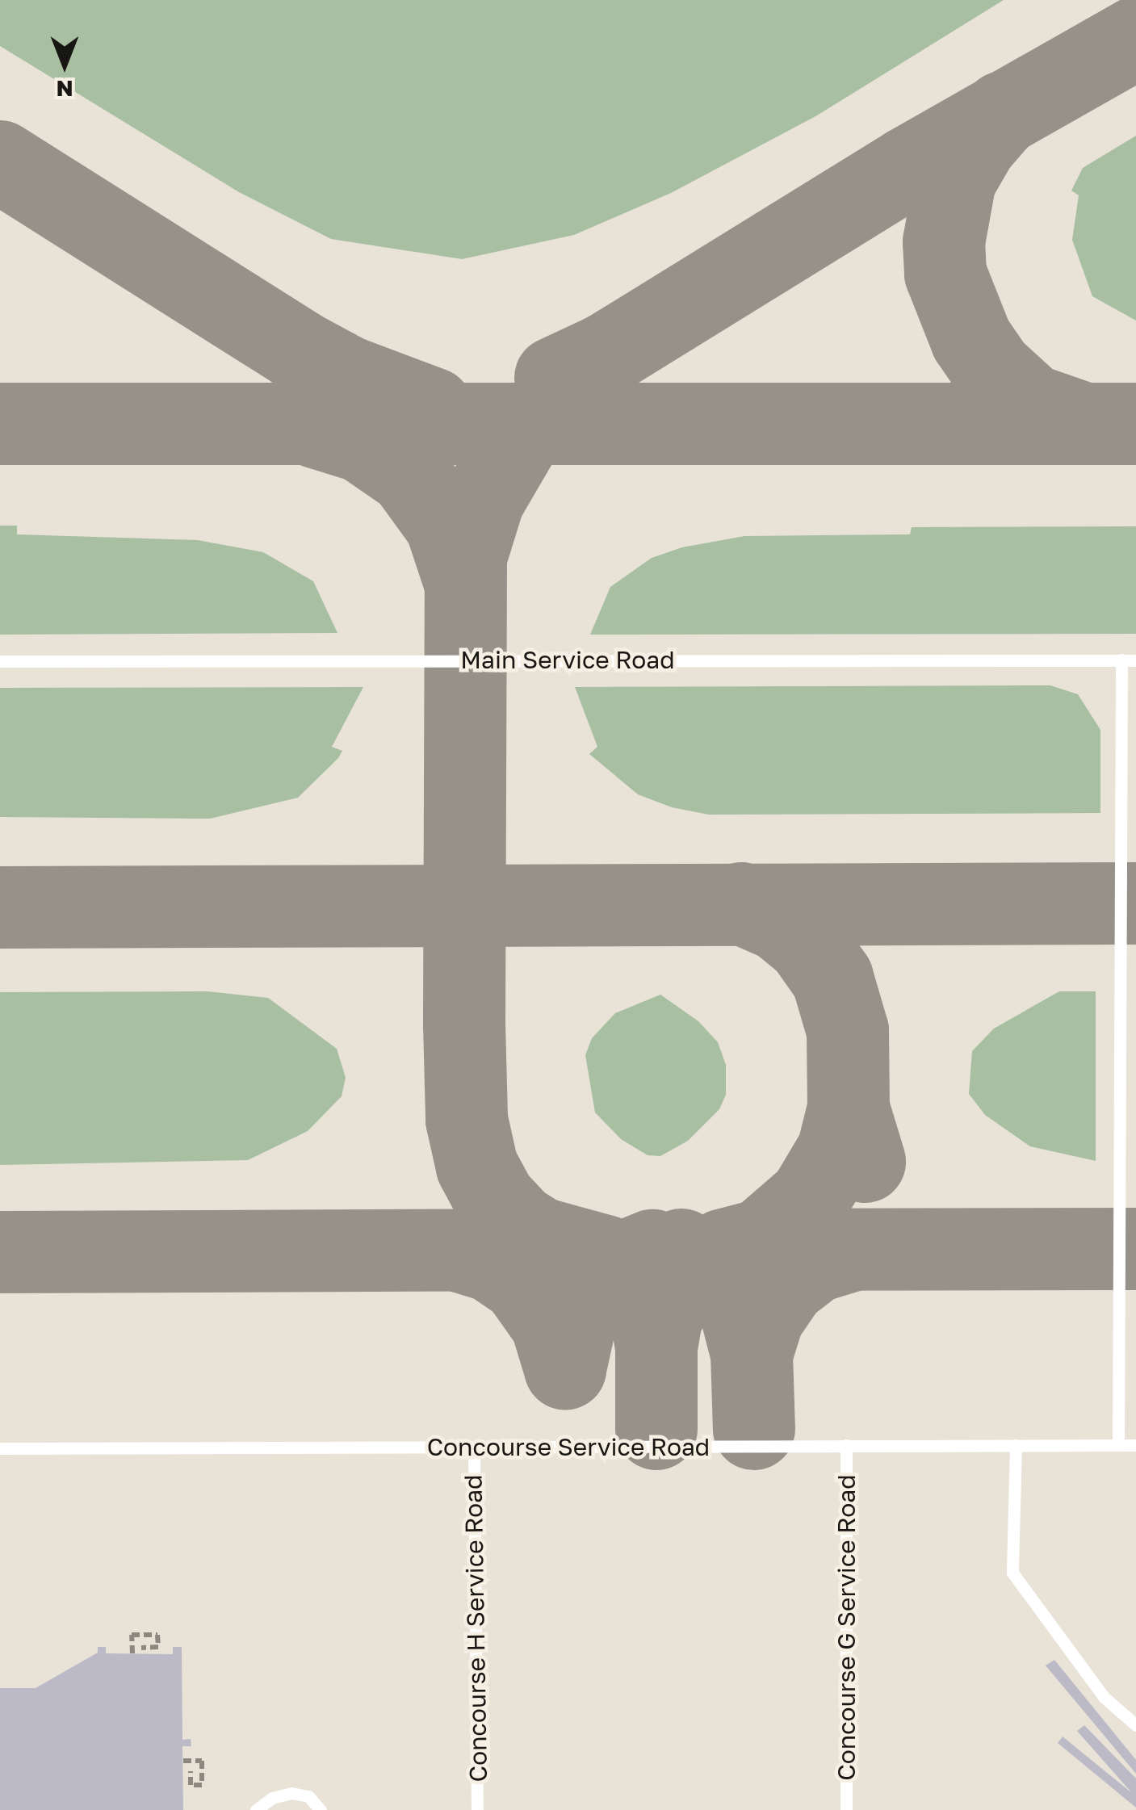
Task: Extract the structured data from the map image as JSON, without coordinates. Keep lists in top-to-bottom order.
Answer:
{
  "streets": {
    "lane": [
      "Main Service Road",
      "Concourse Service Road",
      "Concourse G Service Road",
      "Concourse H Service Road"
    ]
  },
  "crossings": [
    ["Concourse Service Road", "Concourse G Service Road"],
    ["Concourse Service Road", "Concourse H Service Road"]
  ],
  "north": "bottom"
}
